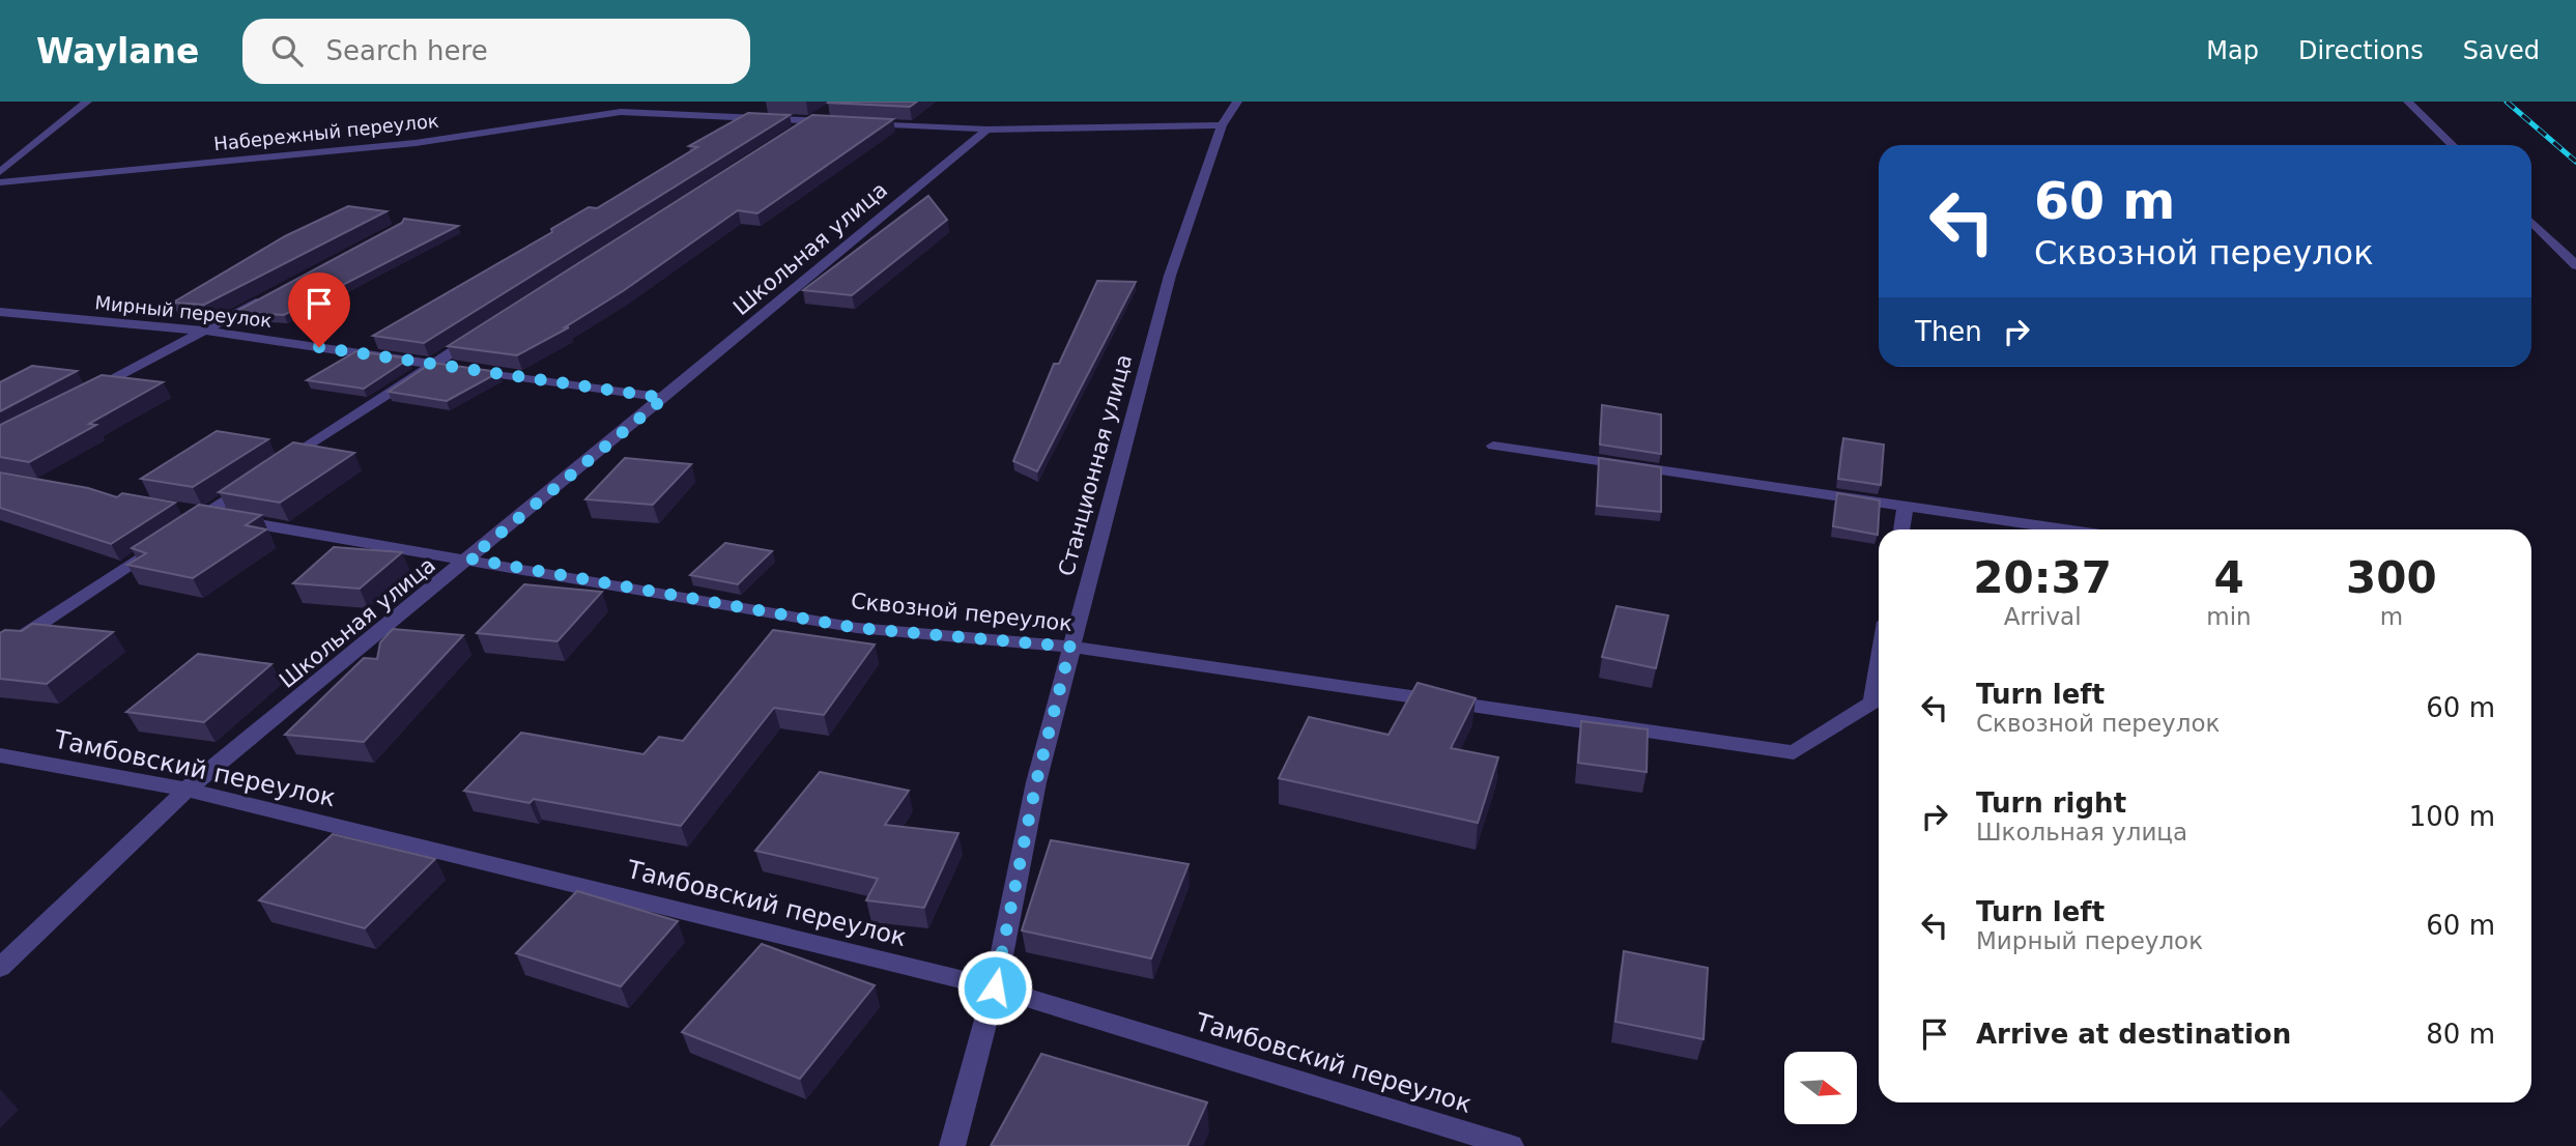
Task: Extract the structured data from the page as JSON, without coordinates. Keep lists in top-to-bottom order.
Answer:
{
  "streets": {
    "street": [
      "Набережный переулок",
      "Школьная улица",
      "Мирный переулок",
      "Станционная улица",
      "Сквозной переулок",
      "Тамбовский переулок"
    ]
  },
  "crossings": [
    ["Школьная улица", "Мирный переулок"],
    ["Школьная улица", "Сквозной переулок"],
    ["Школьная улица", "Тамбовский переулок"],
    ["Станционная улица", "Сквозной переулок"],
    ["Станционная улица", "Тамбовский переулок"]
  ],
  "north": "right",
  "page": {
    "header": "Waylane",
    "search": "Search here",
    "nav": ["Map", "Directions", "Saved"],
    "turn": ["60 m", "Сквозной переулок"],
    "then": "Then",
    "eta": [
      "20:37",
      "Arrival",
      "4",
      "min",
      "300",
      "m"
    ],
    "list": [
      {
        "name": "Turn left",
        "note": "Сквозной переулок",
        "value": "60 m"
      },
      {
        "name": "Turn right",
        "note": "Школьная улица",
        "value": "100 m"
      },
      {
        "name": "Turn left",
        "note": "Мирный переулок",
        "value": "60 m"
      },
      {
        "name": "Arrive at destination",
        "value": "80 m"
      }
    ]
  }
}
